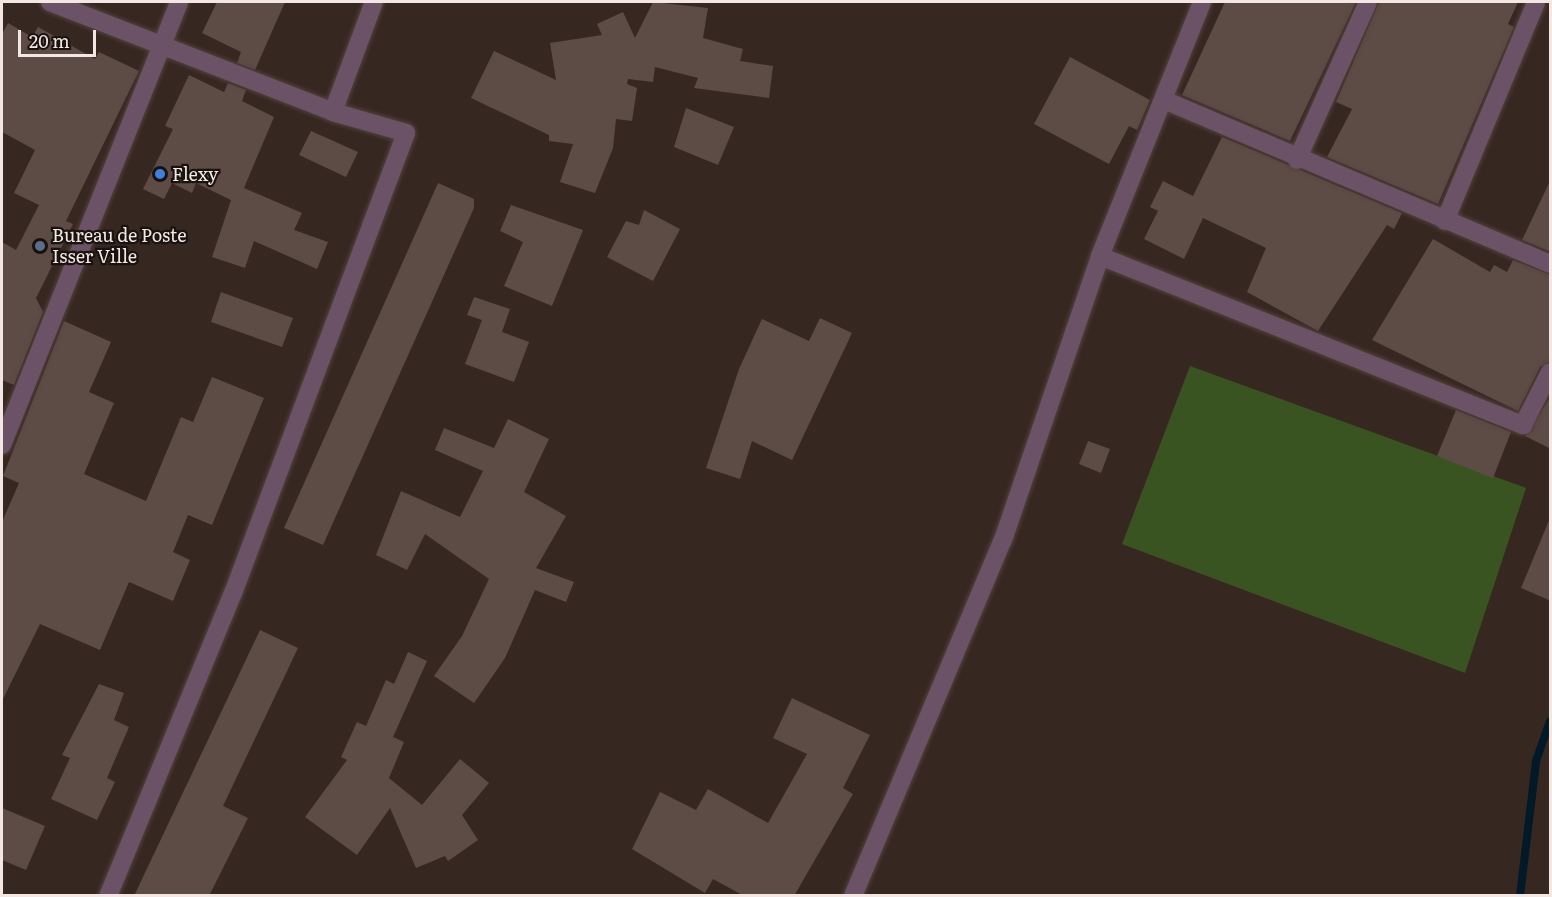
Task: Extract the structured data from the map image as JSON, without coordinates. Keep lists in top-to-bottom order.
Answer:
{
  "places": ["Flexy", "Bureau de Poste Isser Ville"],
  "scale_bar": "20 m"
}
